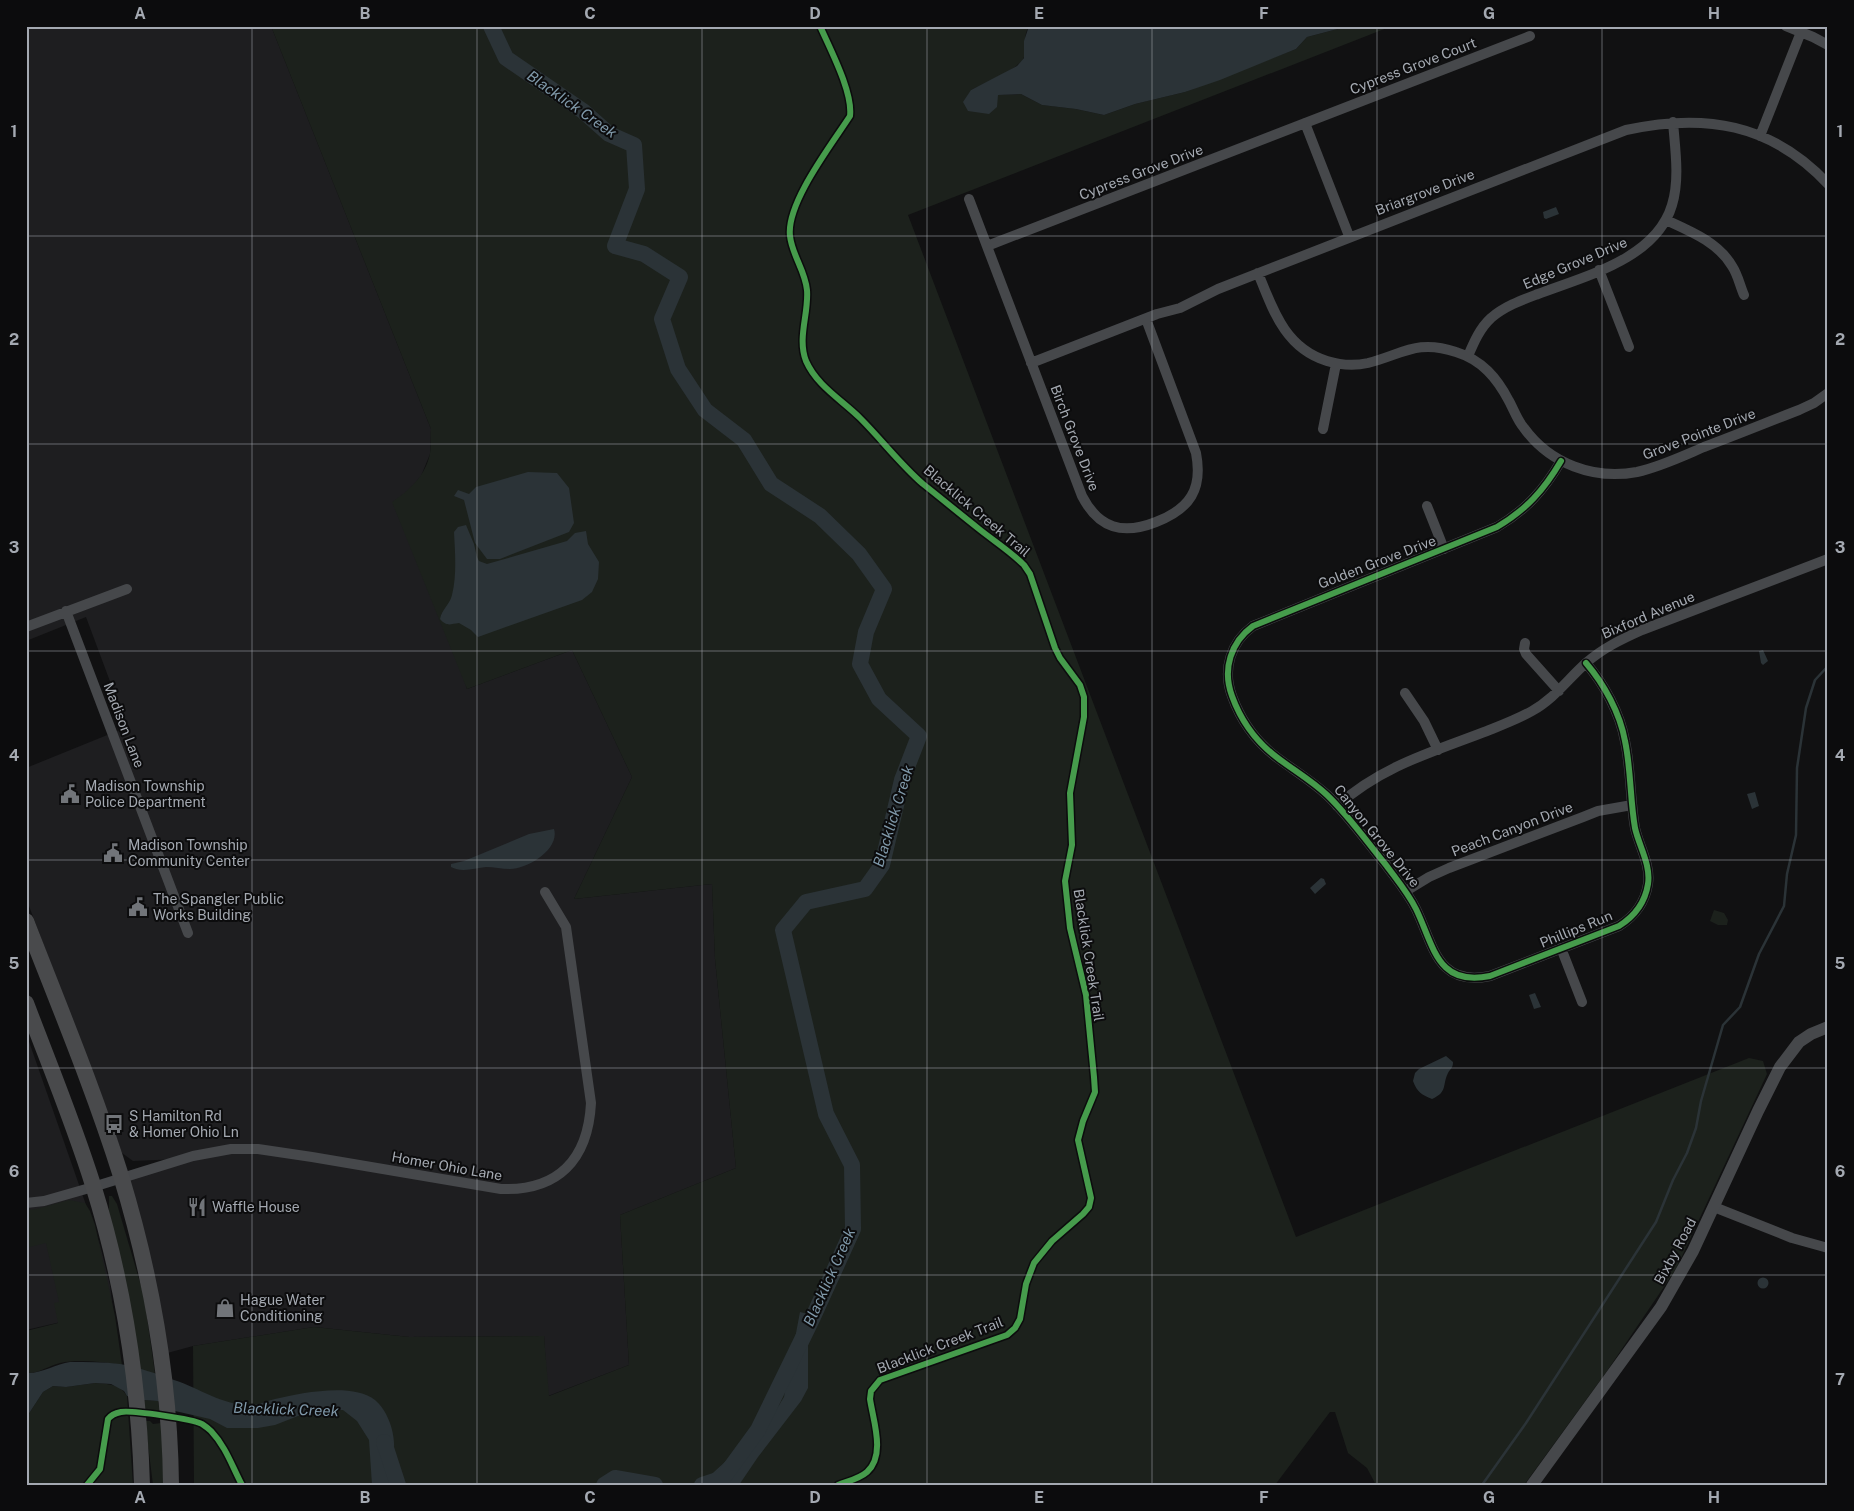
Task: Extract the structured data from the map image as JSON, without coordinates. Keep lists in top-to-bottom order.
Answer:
{
  "streets": {
    "street": [
      "Cypress Grove Court",
      "Cypress Grove Drive",
      "Briargrove Drive",
      "Edge Grove Drive",
      "Grove Pointe Drive",
      "Birch Grove Drive",
      "Golden Grove Drive",
      "Bixford Avenue",
      "Madison Lane",
      "Peach Canyon Drive",
      "Canyon Grove Drive",
      "Phillips Run",
      "Homer Ohio Lane",
      "Bixby Road"
    ],
    "cycle path": ["Blacklick Creek Trail"]
  },
  "crossings": [
    ["Cypress Grove Court", "Cypress Grove Drive"],
    ["Cypress Grove Drive", "Birch Grove Drive"],
    ["Briargrove Drive", "Edge Grove Drive"],
    ["Briargrove Drive", "Grove Pointe Drive"],
    ["Briargrove Drive", "Birch Grove Drive"],
    ["Edge Grove Drive", "Grove Pointe Drive"],
    ["Grove Pointe Drive", "Golden Grove Drive"],
    ["Golden Grove Drive", "Canyon Grove Drive"],
    ["Bixford Avenue", "Canyon Grove Drive"],
    ["Bixford Avenue", "Phillips Run"],
    ["Peach Canyon Drive", "Canyon Grove Drive"],
    ["Peach Canyon Drive", "Phillips Run"],
    ["Canyon Grove Drive", "Phillips Run"]
  ],
  "water": ["Blacklick Creek"],
  "places": {
    "public building": ["Madison Township Police Department", "Madison Township Community Center", "The Spangler Public Works Building"],
    "bus stop": ["S Hamilton Rd & Homer Ohio Ln"],
    "restaurant": ["Waffle House"],
    "shop": ["Hague Water Conditioning"]
  },
  "grid": {
    "columns": [
      "A",
      "B",
      "C",
      "D",
      "E",
      "F",
      "G",
      "H"
    ],
    "rows": [
      "1",
      "2",
      "3",
      "4",
      "5",
      "6",
      "7"
    ]
  }
}
